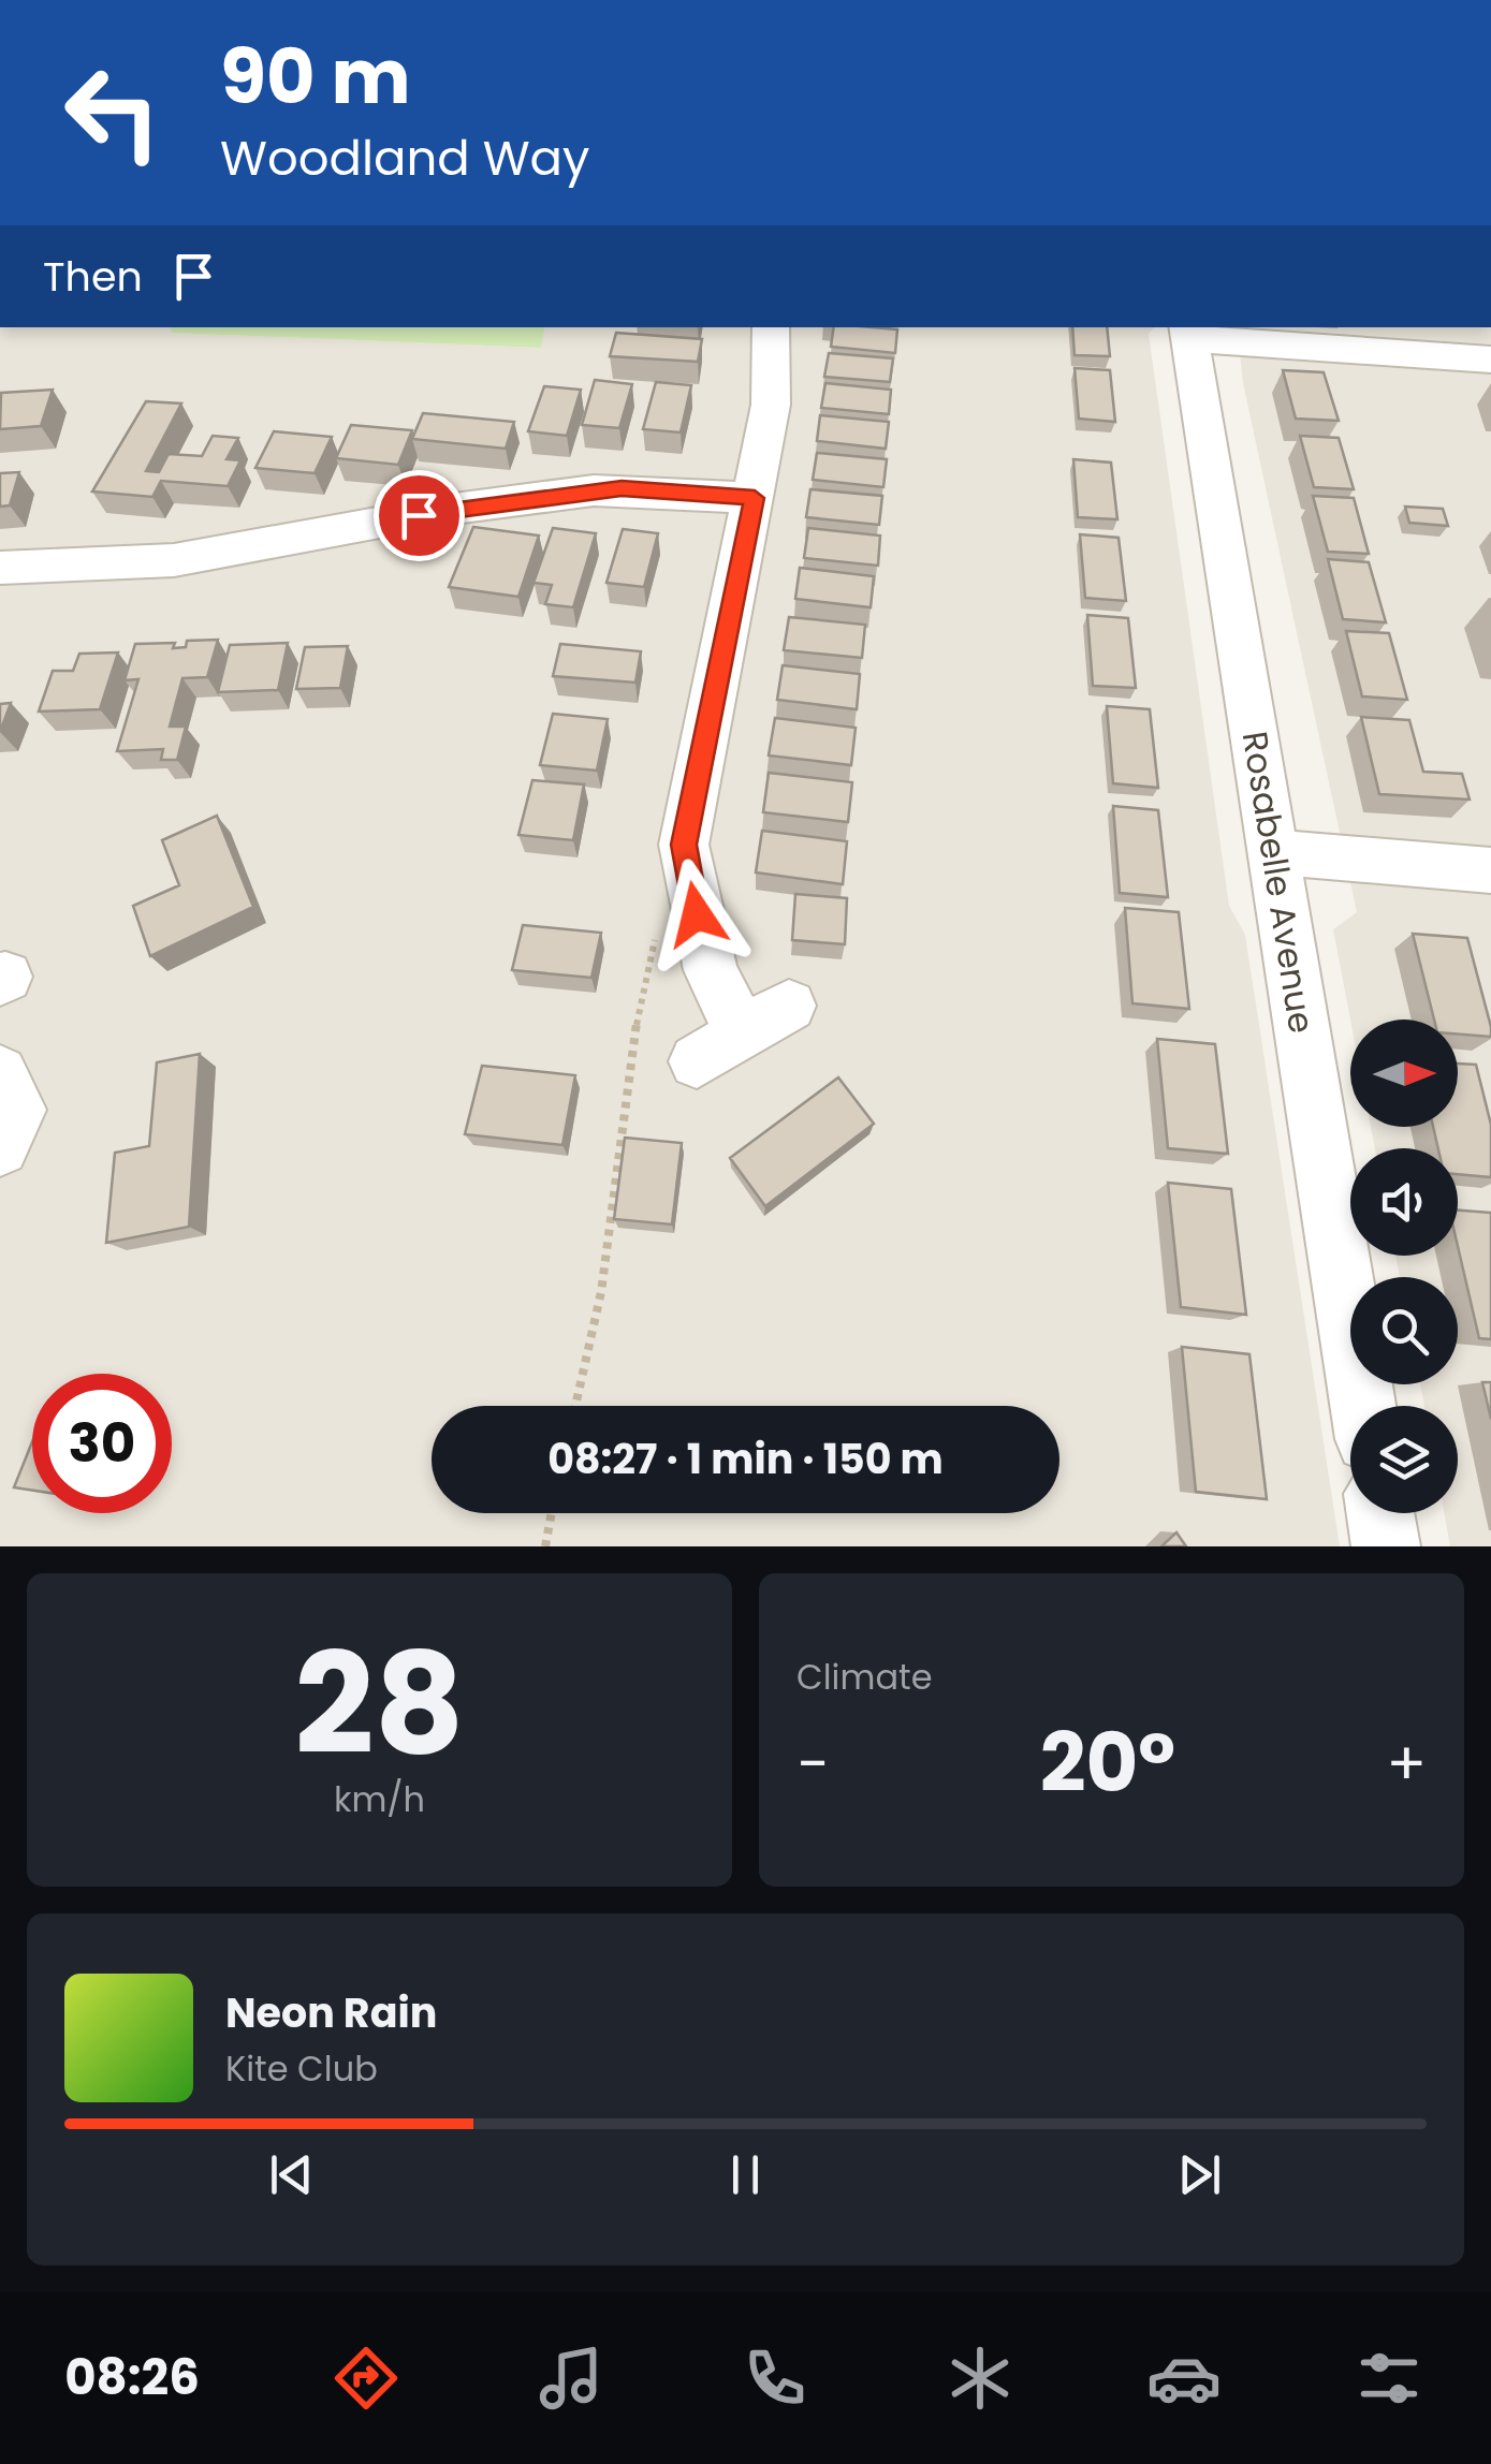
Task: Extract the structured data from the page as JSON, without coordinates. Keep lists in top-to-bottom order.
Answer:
{
  "streets": {
    "street": ["Rosabelle Avenue"]
  },
  "north": "right",
  "page": {
    "turn": ["90 m", "Woodland Way"],
    "then": "Then",
    "limit": "30",
    "trip": "08:27 · 1 min · 150 m",
    "tile": [
      ["28", "km/h"],
      "Climate"
    ],
    "heat": ["−", "20°", "+"],
    "song": ["Neon Rain", "Kite Club"],
    "tabs": "08:26"
  }
}
